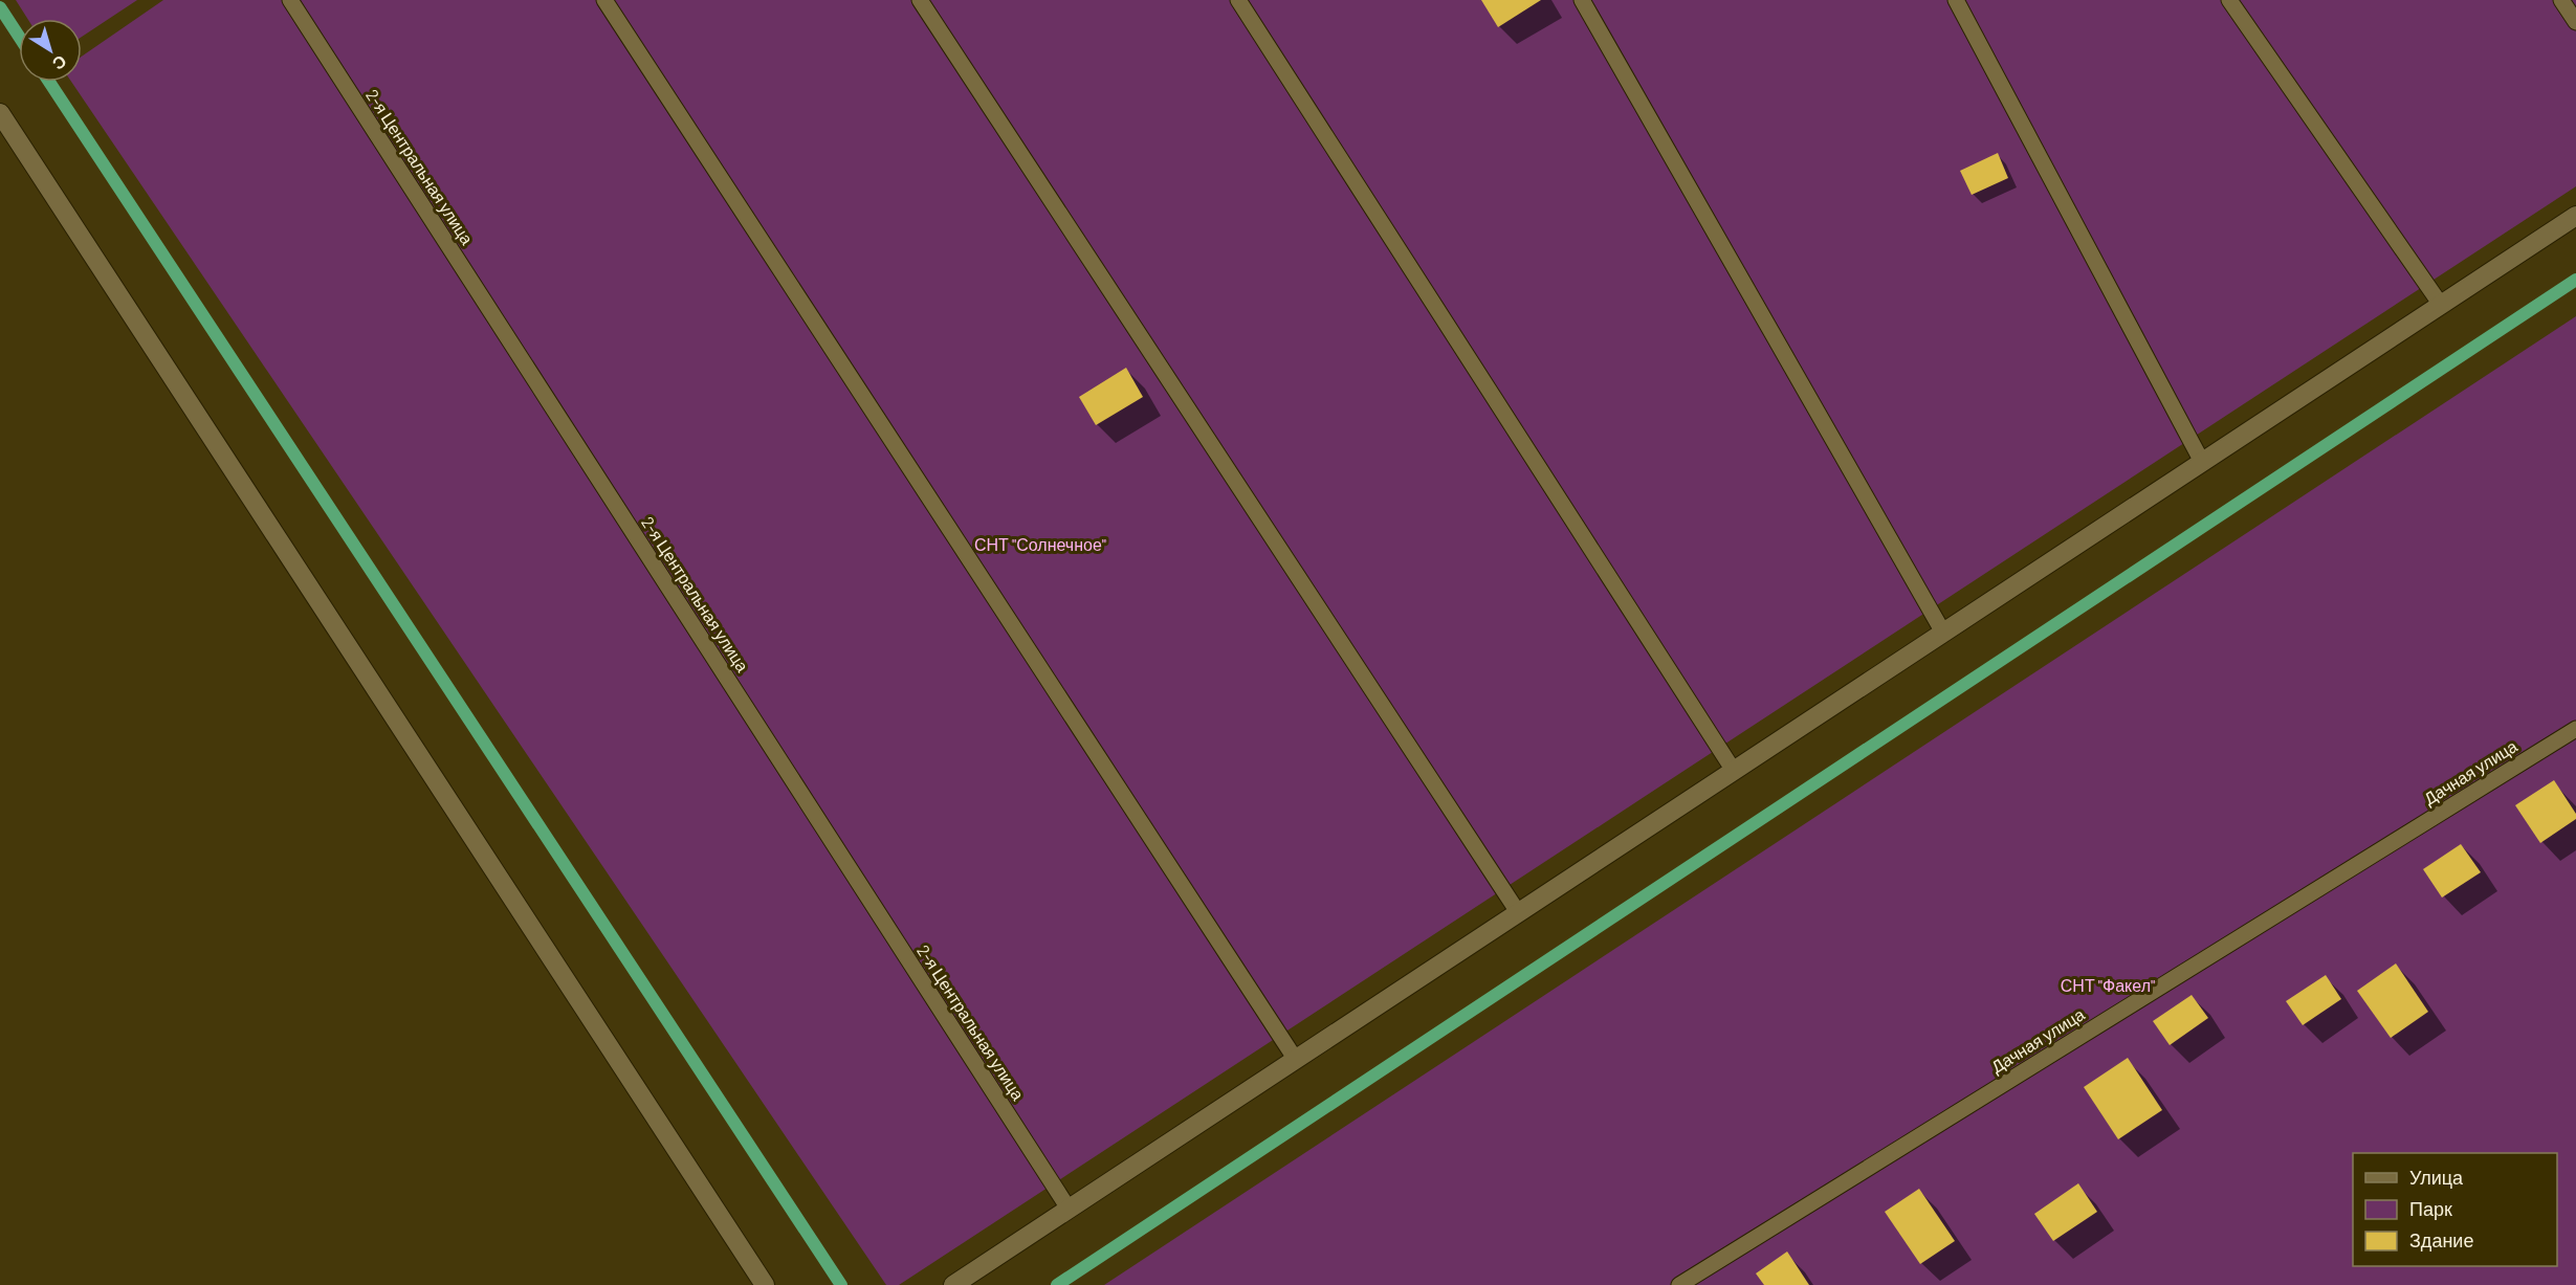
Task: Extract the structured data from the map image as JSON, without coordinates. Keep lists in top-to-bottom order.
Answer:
{
  "streets": {
    "lane": ["2-я Центральная улица", "Дачная улица"]
  },
  "parks": ["СНТ \"Солнечное\"", "СНТ \"Факел\""],
  "legend": ["Улица", "Парк", "Здание"],
  "north": "bottom right"
}
